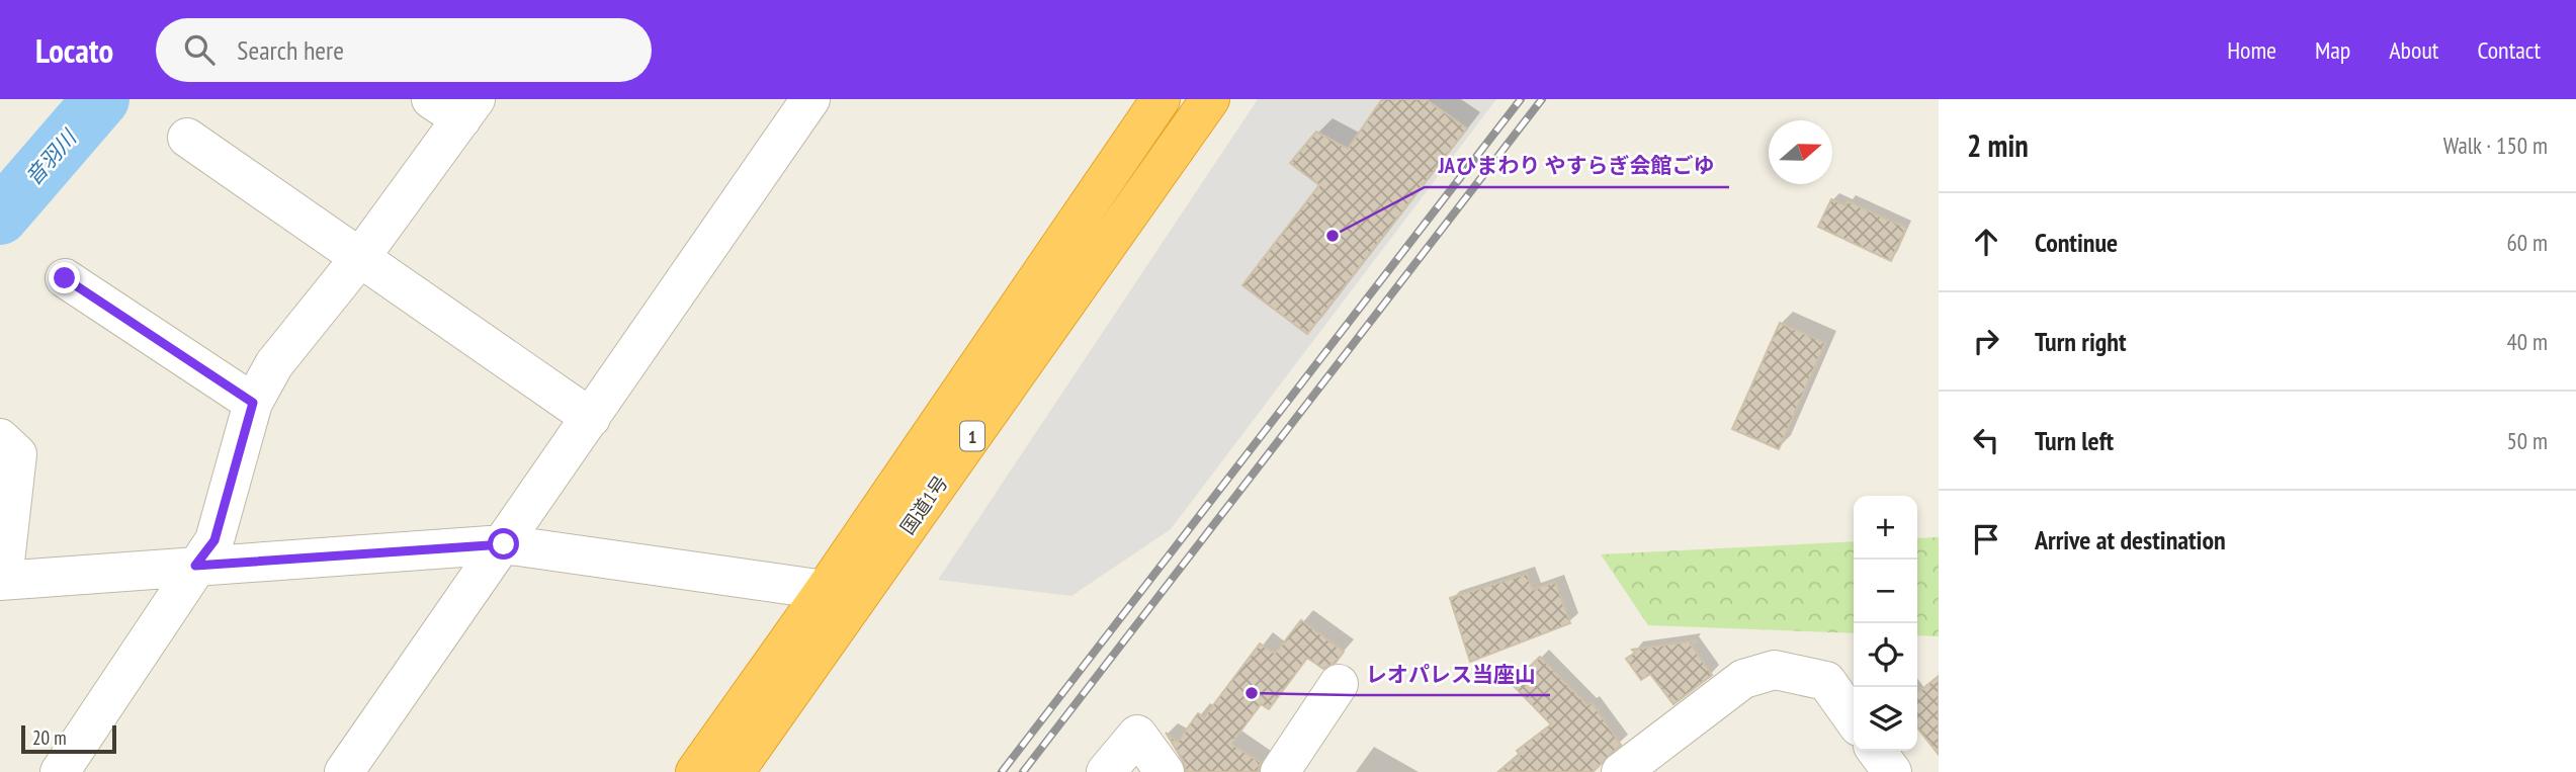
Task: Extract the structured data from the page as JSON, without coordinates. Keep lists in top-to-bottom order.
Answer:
{
  "streets": {
    "highway": ["1", "国道1号"]
  },
  "water": ["音羽川"],
  "places": ["JAひまわり やすらぎ会館ごゆ", "レオパレス当座山"],
  "scale_bar": "20 m",
  "north": "right",
  "page": {
    "header": "Locato",
    "search": "Search here",
    "nav": [
      "Home",
      "Map",
      "About",
      "Contact"
    ],
    "heading": ["2 min", "Walk · 150 m"],
    "list": [
      ["Continue", "60 m"],
      ["Turn right", "40 m"],
      ["Turn left", "50 m"],
      "Arrive at destination"
    ],
    "map_buttons": ["+", "−"],
    "scale": "20 m"
  }
}
